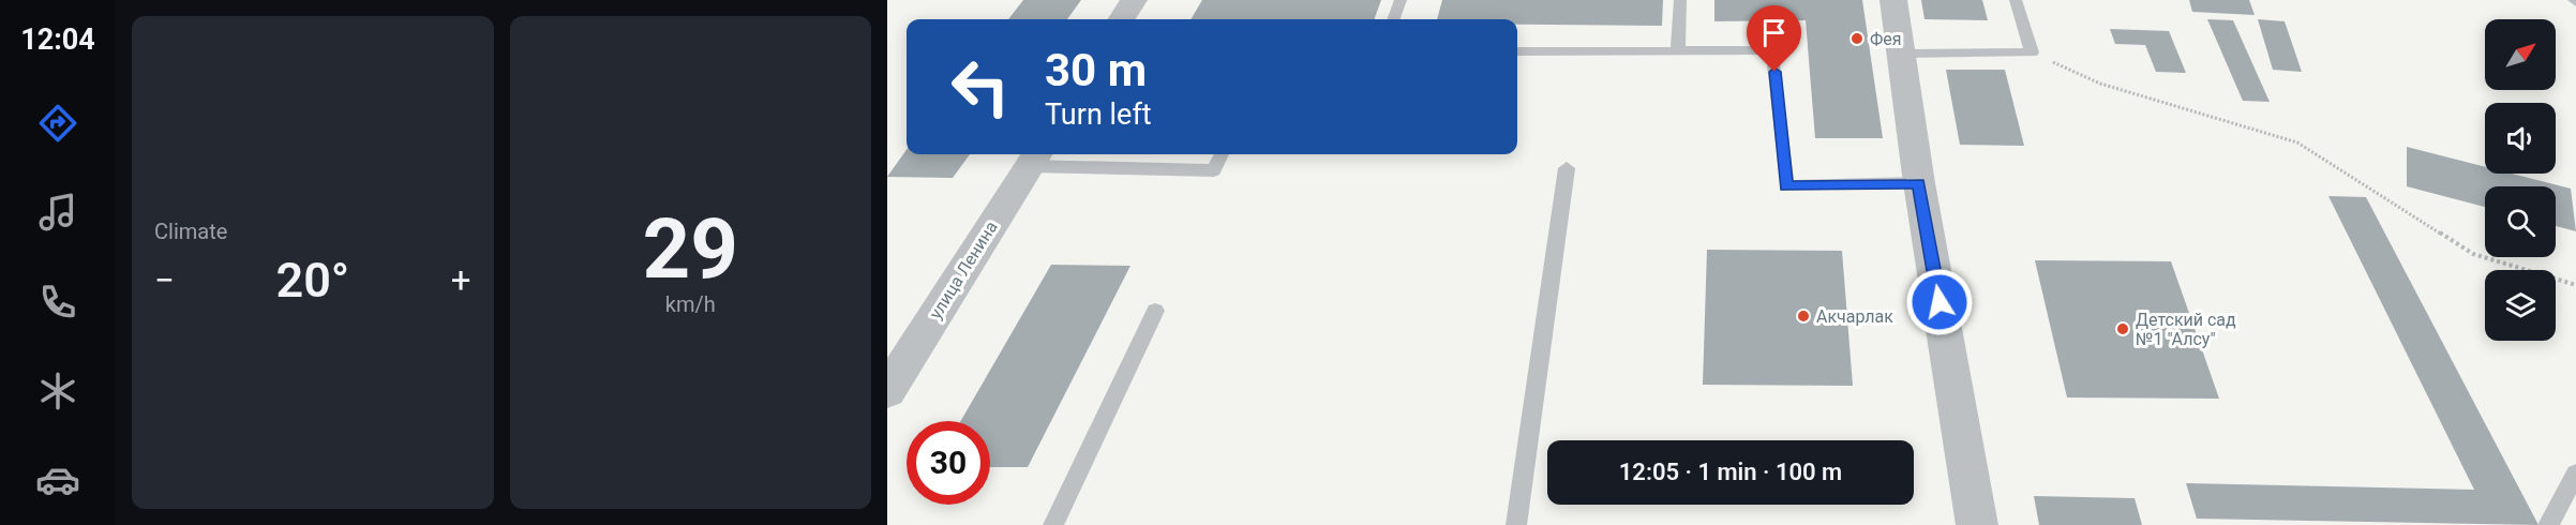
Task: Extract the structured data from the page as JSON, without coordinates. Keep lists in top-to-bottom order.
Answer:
{
  "streets": {
    "street": ["улица Ленина"]
  },
  "places": ["Фея", "Акчарлак", "Детский сад №1 \"Алсу\""],
  "north": "top right",
  "page": {
    "tabs": "12:04",
    "tile": [
      "Climate",
      ["29", "km/h"]
    ],
    "turn": ["30 m", "Turn left"],
    "heat": ["−", "20°", "+"],
    "limit": "30",
    "trip": "12:05 · 1 min · 100 m"
  }
}
